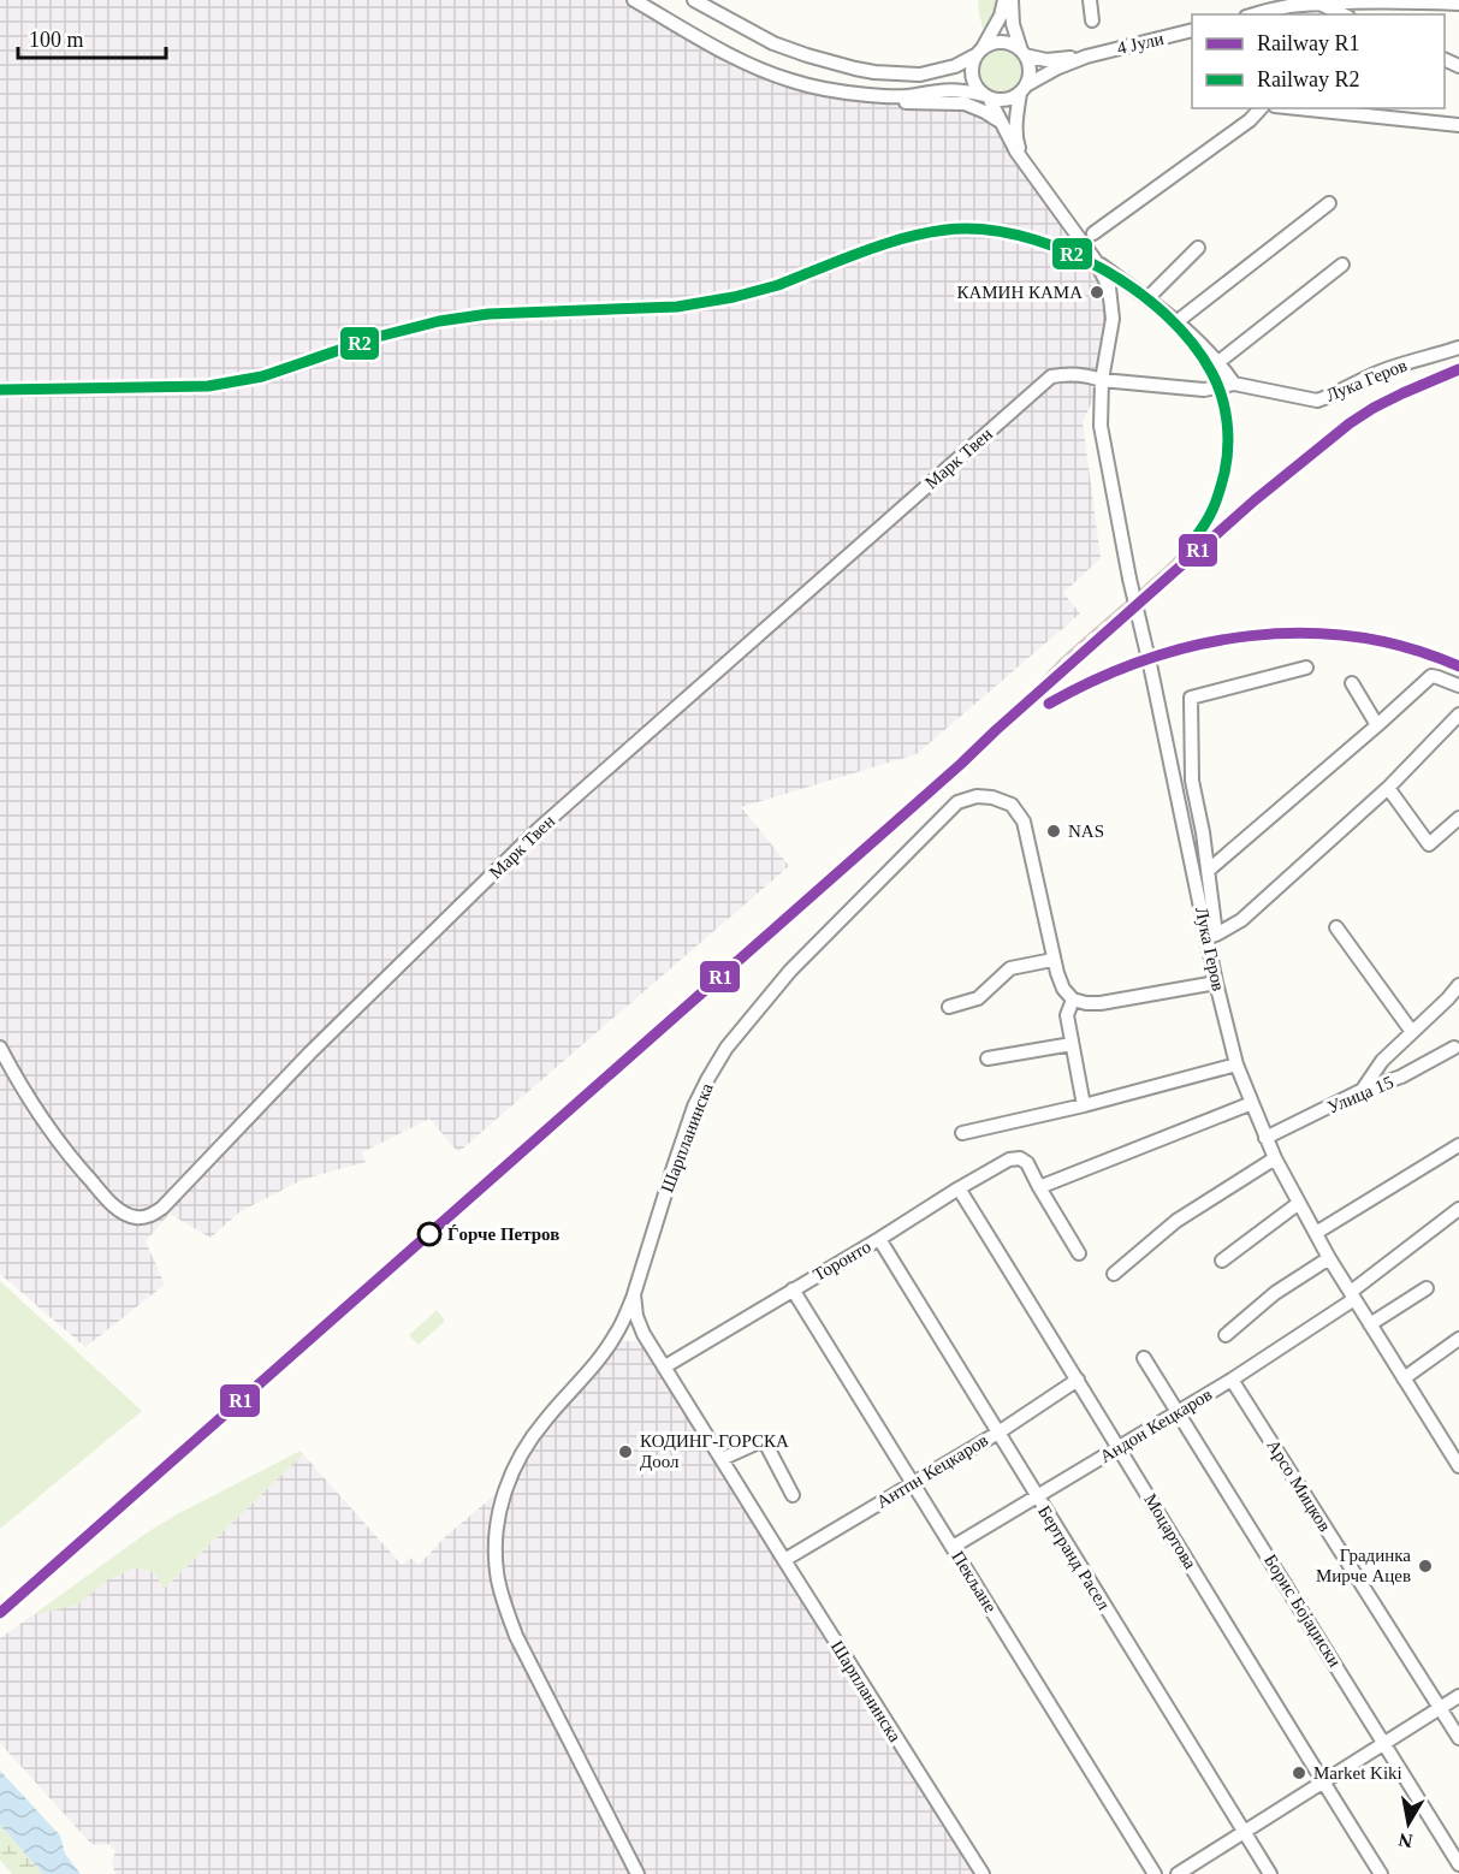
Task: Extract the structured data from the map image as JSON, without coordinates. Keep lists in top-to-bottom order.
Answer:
{
  "streets": {
    "street": [
      "4 Јули",
      "Лука Геров",
      "Марк Твен",
      "Улица 15",
      "Шарпланинска",
      "Торонто",
      "Андон Кецкаров",
      "Антпн Кецкаров",
      "Арсо Мицков",
      "Моцартова",
      "Бертранд Расел",
      "Пекљане",
      "Борис Бојаџиски"
    ]
  },
  "crossings": [
    ["4 Јули", "Лука Геров"],
    ["Лука Геров", "Марк Твен"],
    ["Лука Геров", "Улица 15"],
    ["Лука Геров", "Андон Кецкаров"],
    ["Шарпланинска", "Торонто"],
    ["Шарпланинска", "Антпн Кецкаров"],
    ["Торонто", "Моцартова"],
    ["Торонто", "Бертранд Расел"],
    ["Торонто", "Пекљане"],
    ["Андон Кецкаров", "Арсо Мицков"],
    ["Андон Кецкаров", "Моцартова"],
    ["Андон Кецкаров", "Бертранд Расел"],
    ["Андон Кецкаров", "Пекљане"],
    ["Андон Кецкаров", "Борис Бојаџиски"],
    ["Антпн Кецкаров", "Моцартова"],
    ["Антпн Кецкаров", "Бертранд Расел"],
    ["Антпн Кецкаров", "Пекљане"]
  ],
  "places": [
    "КАМИН КАМА",
    "NAS",
    "Ѓорче Петров",
    "КОДИНГ-ГОРСКА Доол",
    "Градинка Мирче Ацев",
    "Market Kiki"
  ],
  "lines": ["rail line R2", "rail line R1"],
  "legend": ["Railway R1", "Railway R2"],
  "scale_bar": "100 m",
  "north": "bottom"
}
